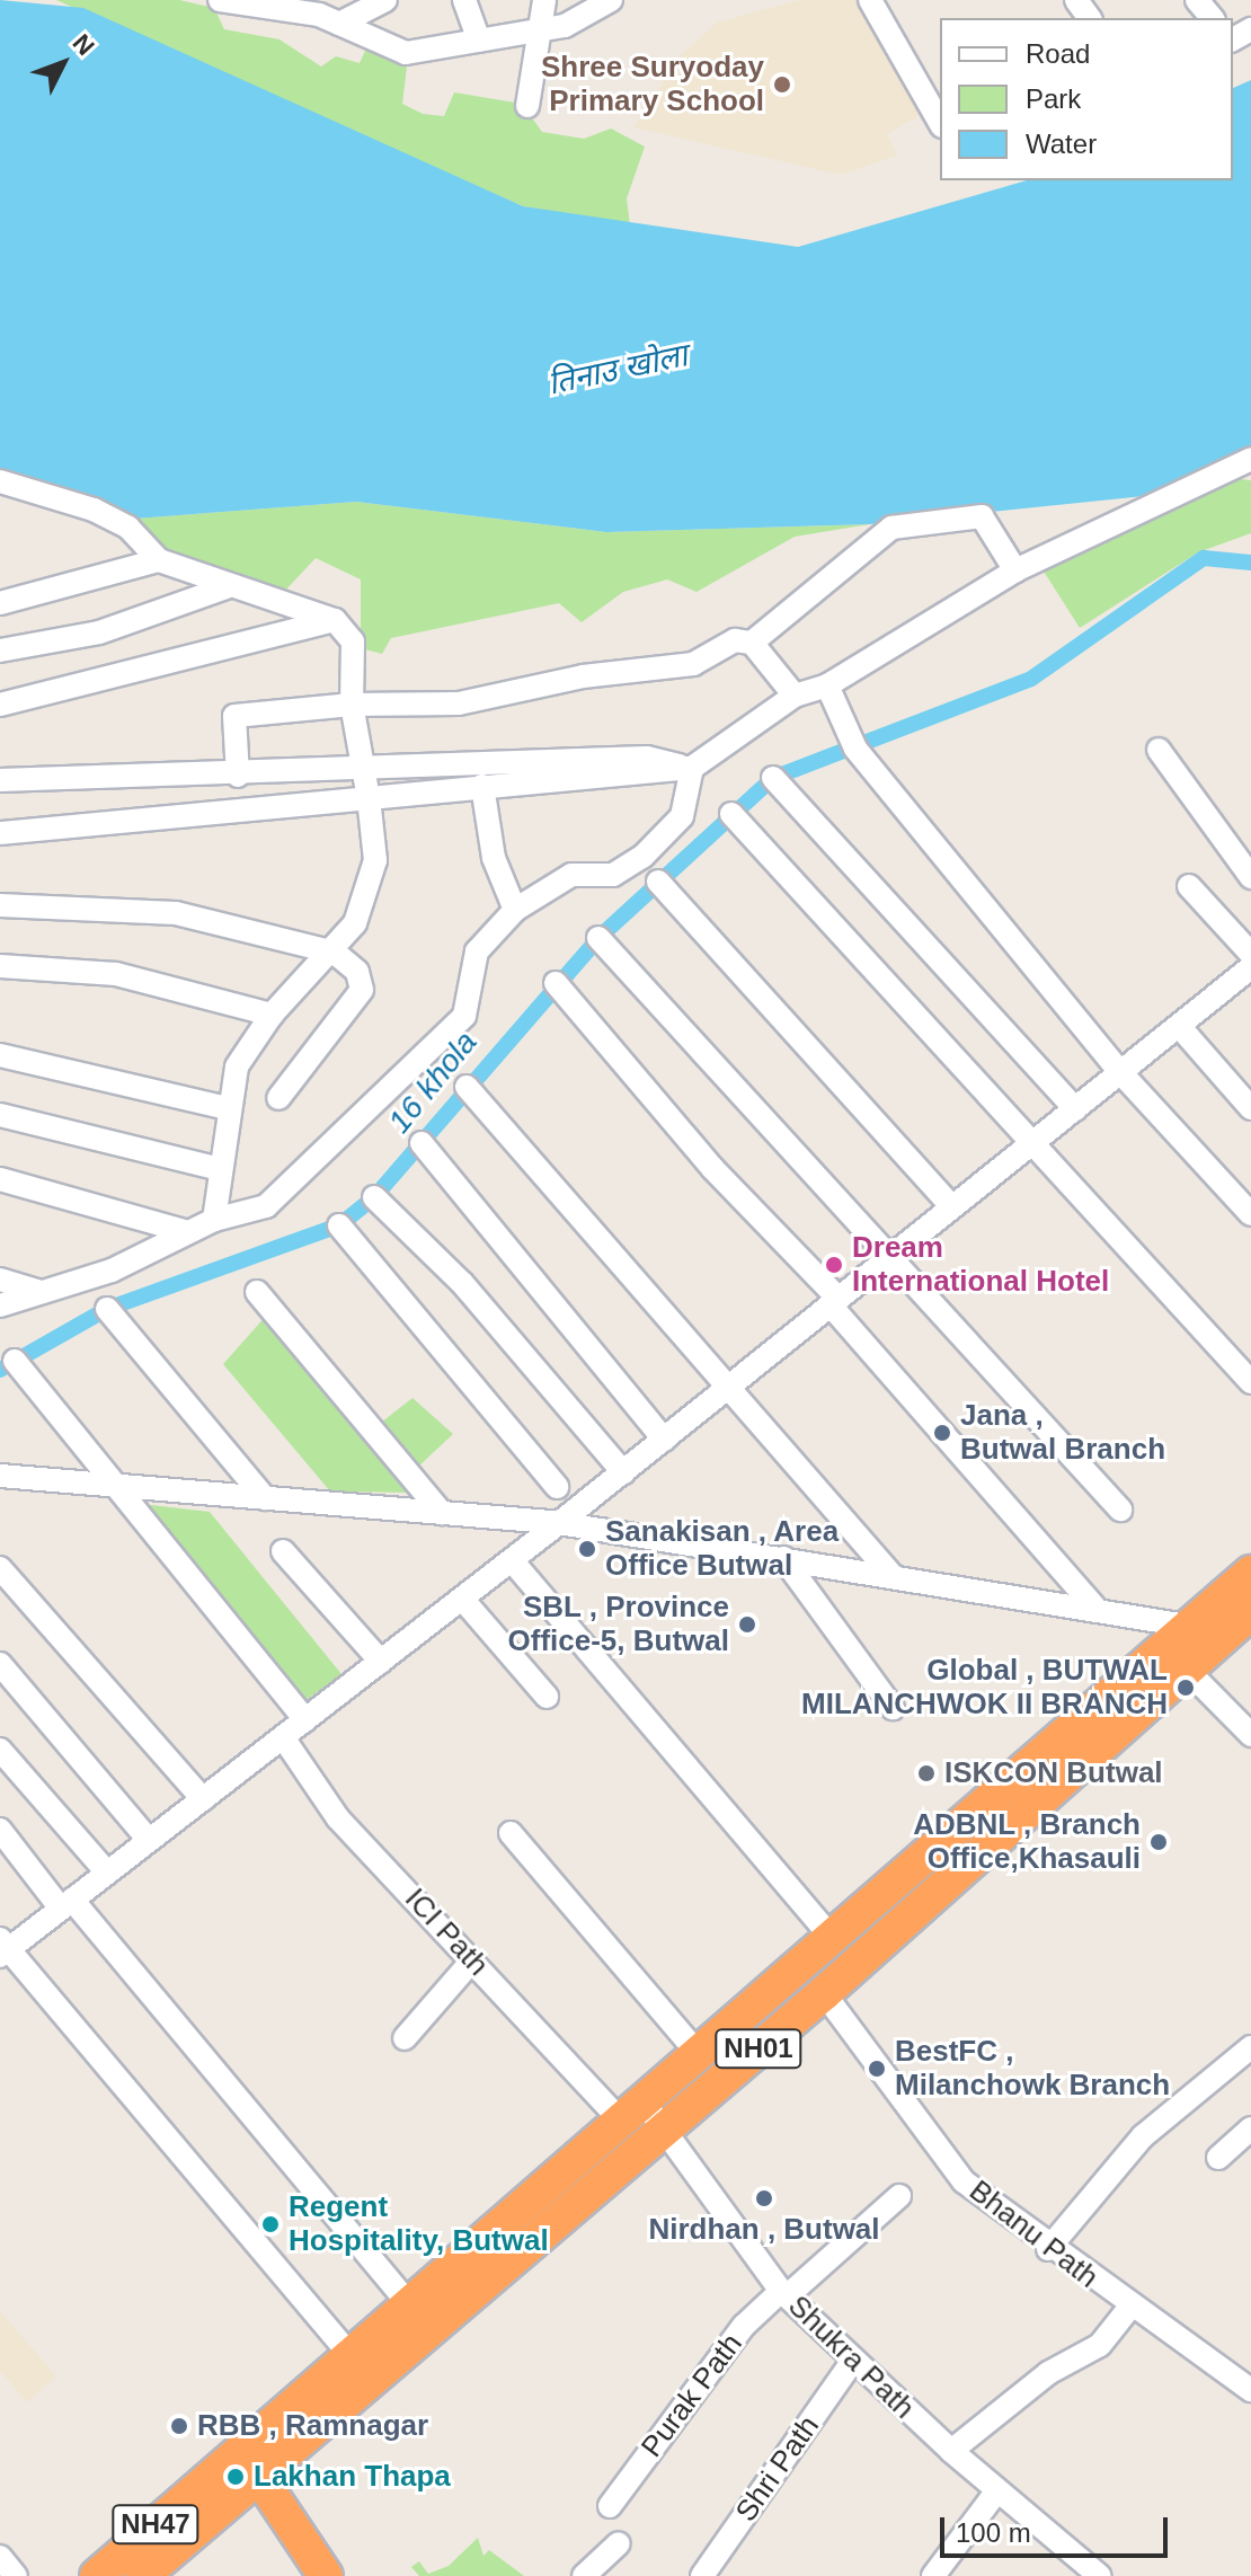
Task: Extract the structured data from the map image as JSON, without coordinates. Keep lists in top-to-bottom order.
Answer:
{
  "streets": {
    "highway": ["NH01", "NH47"],
    "street": [
      "ICI Path",
      "Bhanu Path",
      "Shukra Path",
      "Purak Path",
      "Shri Path"
    ]
  },
  "crossings": [
    ["ICI Path", "NH01"],
    ["ICI Path", "Shukra Path"],
    ["NH01", "Bhanu Path"],
    ["NH01", "Shukra Path"],
    ["NH01", "NH47"],
    ["Shukra Path", "Purak Path"],
    ["Shukra Path", "Shri Path"]
  ],
  "water": ["तिनाउ खोला", "16 khola"],
  "places": [
    "Shree Suryoday Primary School",
    "Dream International Hotel",
    "Jana , Butwal Branch",
    "Sanakisan , Area Office Butwal",
    "SBL , Province Office-5, Butwal",
    "Global , BUTWAL MILANCHWOK II BRANCH",
    "ISKCON Butwal",
    "ADBNL , Branch Office,Khasauli",
    "BestFC , Milanchowk Branch",
    "Nirdhan , Butwal",
    "Regent Hospitality, Butwal",
    "RBB , Ramnagar",
    "Lakhan Thapa"
  ],
  "legend": ["Road", "Park", "Water"],
  "scale_bar": "100 m",
  "north": "top right"
}
